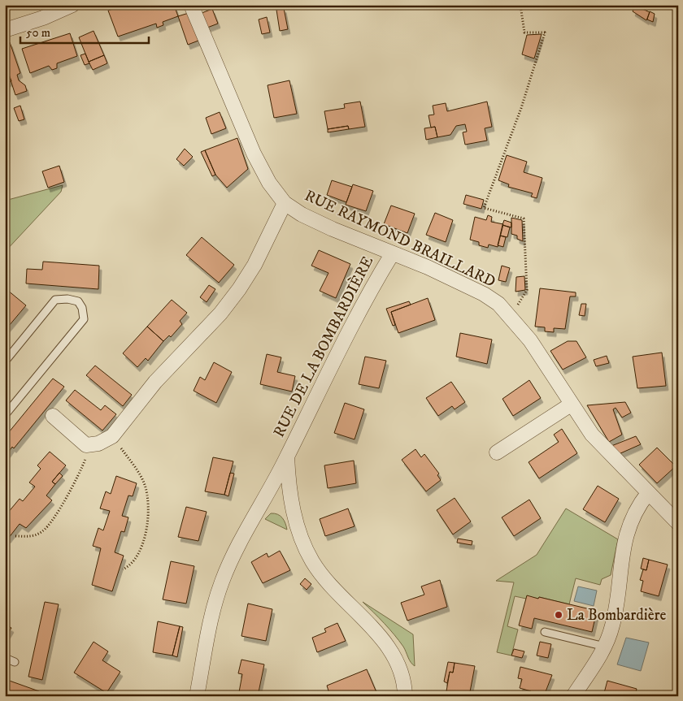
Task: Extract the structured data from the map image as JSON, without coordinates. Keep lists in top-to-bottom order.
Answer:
{
  "streets": {
    "street": ["RUE RAYMOND BRAILLARD", "RUE DE LA BOMBARDIÈRE"]
  },
  "crossings": [
    ["RUE RAYMOND BRAILLARD", "RUE DE LA BOMBARDIÈRE"]
  ],
  "places": ["La Bombardière"],
  "scale_bar": "50 m"
}
